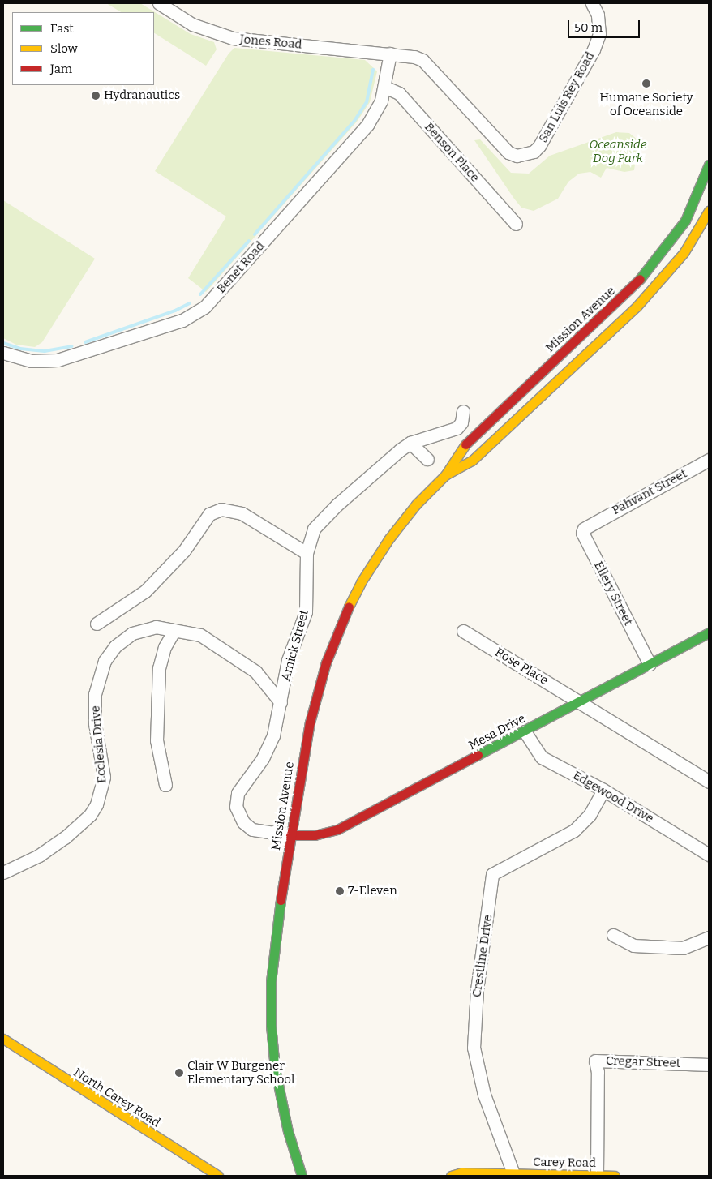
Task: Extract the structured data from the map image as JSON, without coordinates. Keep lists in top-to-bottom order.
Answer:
{
  "streets": {
    "main road": [
      "Mission Avenue",
      "Mesa Drive",
      "North Carey Road",
      "Carey Road"
    ],
    "street": [
      "Jones Road",
      "San Luis Rey Road",
      "Benson Place",
      "Benet Road",
      "Pahvant Street",
      "Ellery Street",
      "Amick Street",
      "Rose Place",
      "Ecclesia Drive",
      "Edgewood Drive",
      "Crestline Drive",
      "Cregar Street"
    ]
  },
  "crossings": [
    ["Jones Road", "San Luis Rey Road"],
    ["Jones Road", "Benet Road"],
    ["San Luis Rey Road", "Benet Road"],
    ["Benson Place", "Benet Road"],
    ["Mission Avenue", "Amick Street"],
    ["Mission Avenue", "Mesa Drive"],
    ["Pahvant Street", "Ellery Street"],
    ["Ellery Street", "Mesa Drive"],
    ["Amick Street", "Mesa Drive"],
    ["Amick Street", "Ecclesia Drive"],
    ["Rose Place", "Mesa Drive"],
    ["Mesa Drive", "Edgewood Drive"],
    ["Edgewood Drive", "Crestline Drive"],
    ["Crestline Drive", "Carey Road"],
    ["Cregar Street", "Carey Road"]
  ],
  "parks": ["Oceanside Dog Park"],
  "places": [
    "Humane Society of Oceanside",
    "Hydranautics",
    "7-Eleven",
    "Clair W Burgener Elementary School"
  ],
  "legend": ["Fast", "Slow", "Jam"],
  "scale_bar": "50 m"
}
